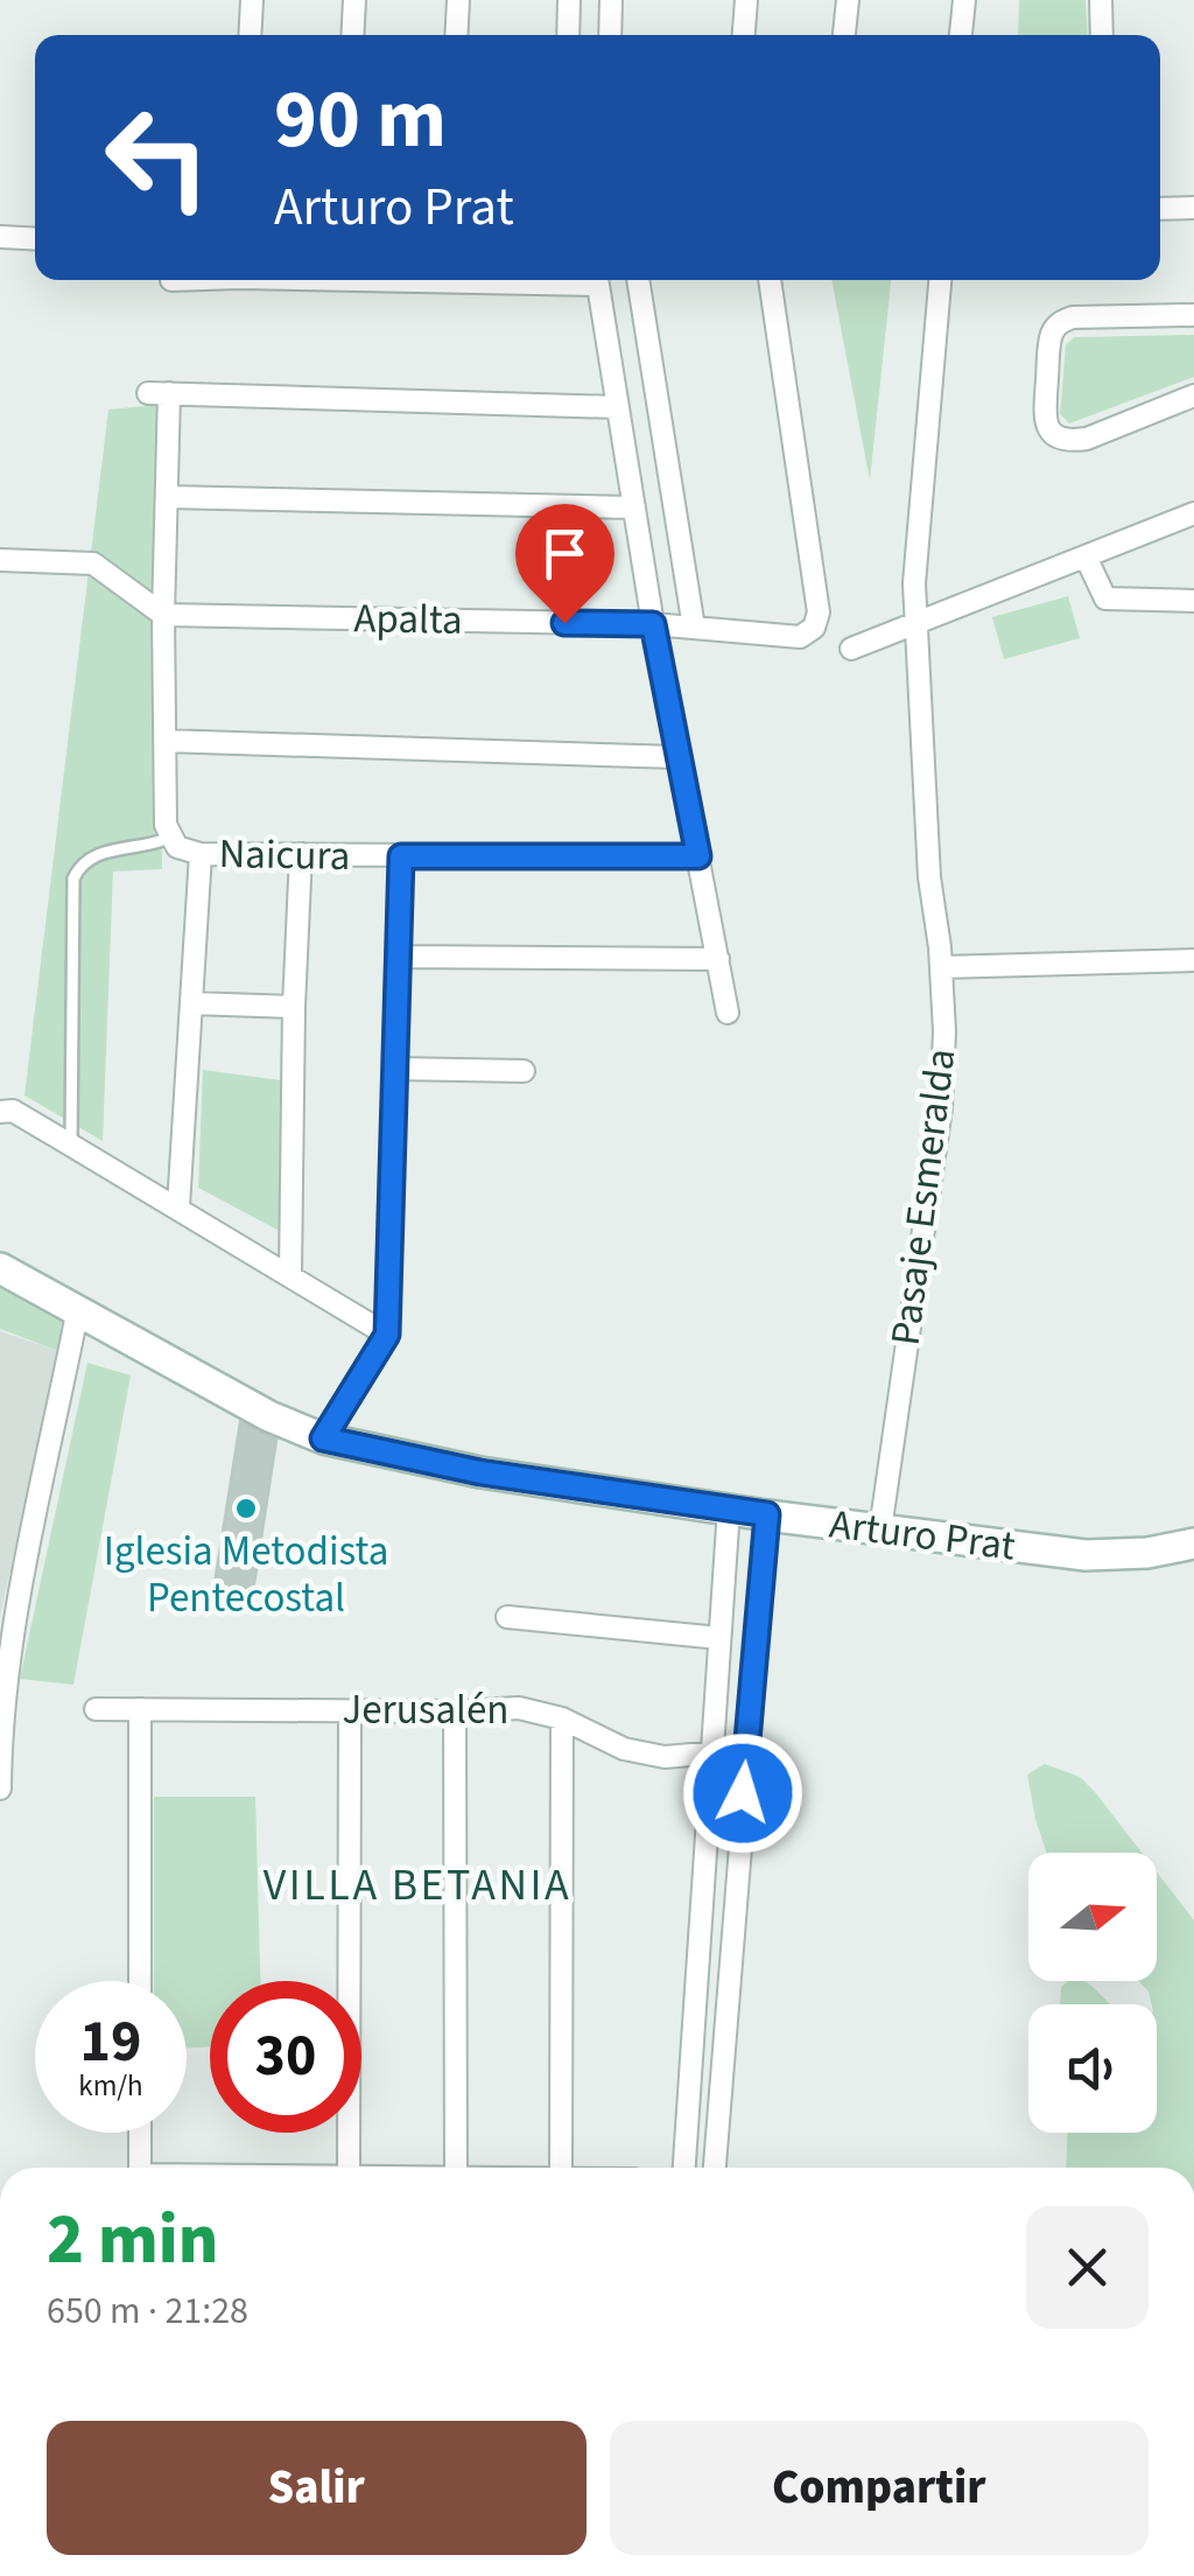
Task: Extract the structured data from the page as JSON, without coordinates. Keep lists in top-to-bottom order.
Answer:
{
  "streets": {
    "main road": ["Arturo Prat"],
    "street": [
      "Apalta",
      "Naicura",
      "Pasaje Esmeralda",
      "Jerusalén"
    ]
  },
  "crossings": [
    ["Pasaje Esmeralda", "Arturo Prat"]
  ],
  "districts": ["VILLA BETANIA"],
  "places": ["Iglesia Metodista Pentecostal"],
  "north": "right",
  "page": {
    "turn": ["90 m", "Arturo Prat"],
    "speed": "19 km/h",
    "limit": "30",
    "heading": ["2 min", "650 m · 21:28"],
    "buttons": ["Salir", "Compartir"]
  }
}
